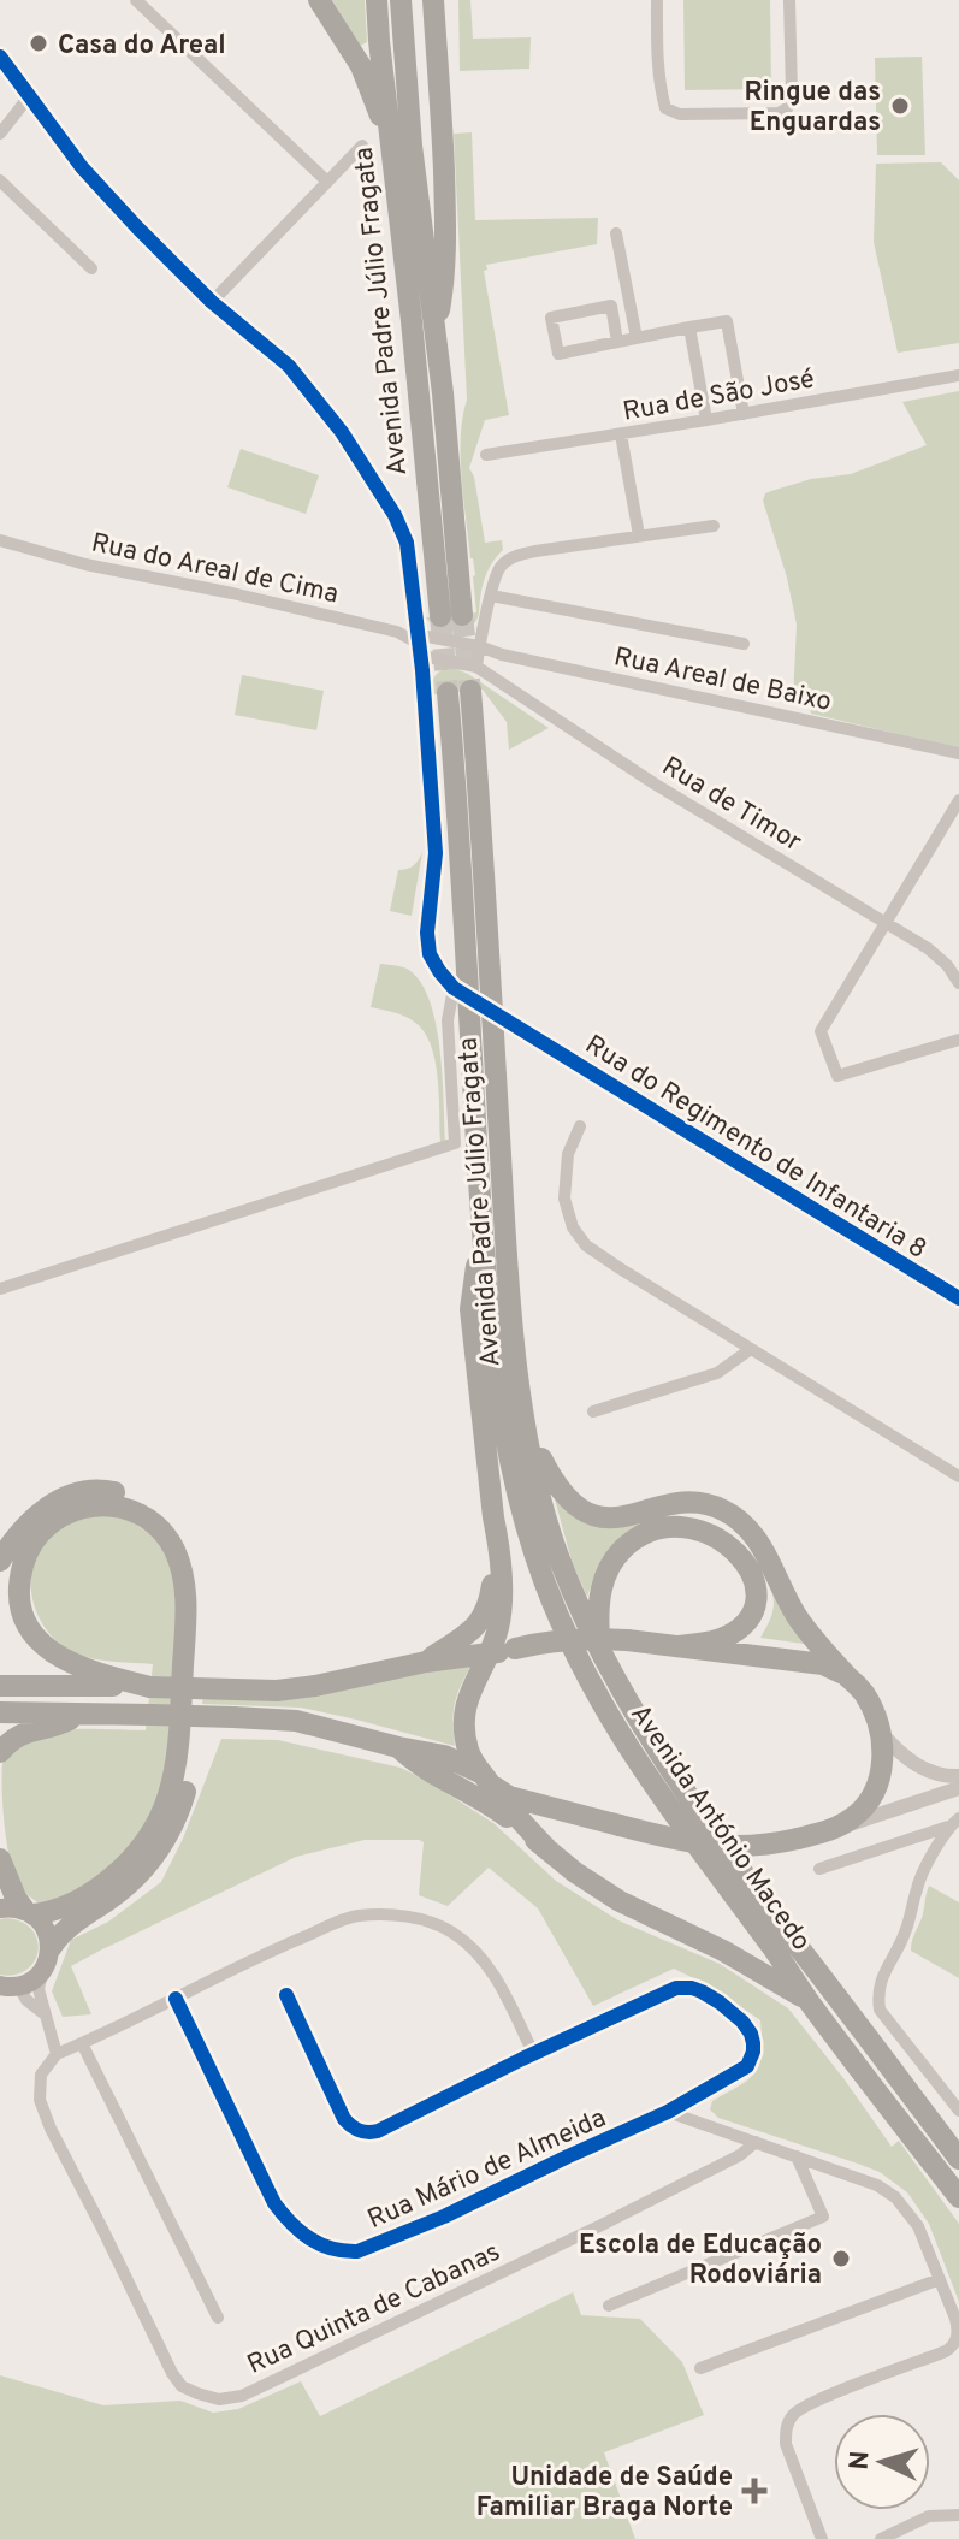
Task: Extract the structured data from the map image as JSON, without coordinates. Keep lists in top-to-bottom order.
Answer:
{
  "streets": {
    "highway": ["Avenida Padre Júlio Fragata", "Avenida António Macedo"],
    "street": [
      "Rua de São José",
      "Rua do Areal de Cima",
      "Rua Areal de Baixo",
      "Rua de Timor",
      "Rua do Regimento de Infantaria 8",
      "Rua Mário de Almeida",
      "Rua Quinta de Cabanas"
    ]
  },
  "crossings": [
    ["Avenida Padre Júlio Fragata", "Rua do Regimento de Infantaria 8"],
    ["Avenida Padre Júlio Fragata", "Avenida António Macedo"],
    ["Rua do Areal de Cima", "Rua Areal de Baixo"]
  ],
  "places": {
    "other": ["Casa do Areal", "Ringue das Enguardas", "Escola de Educação Rodoviária"],
    "health": ["Unidade de Saúde Familiar Braga Norte"]
  },
  "north": "left"
}
